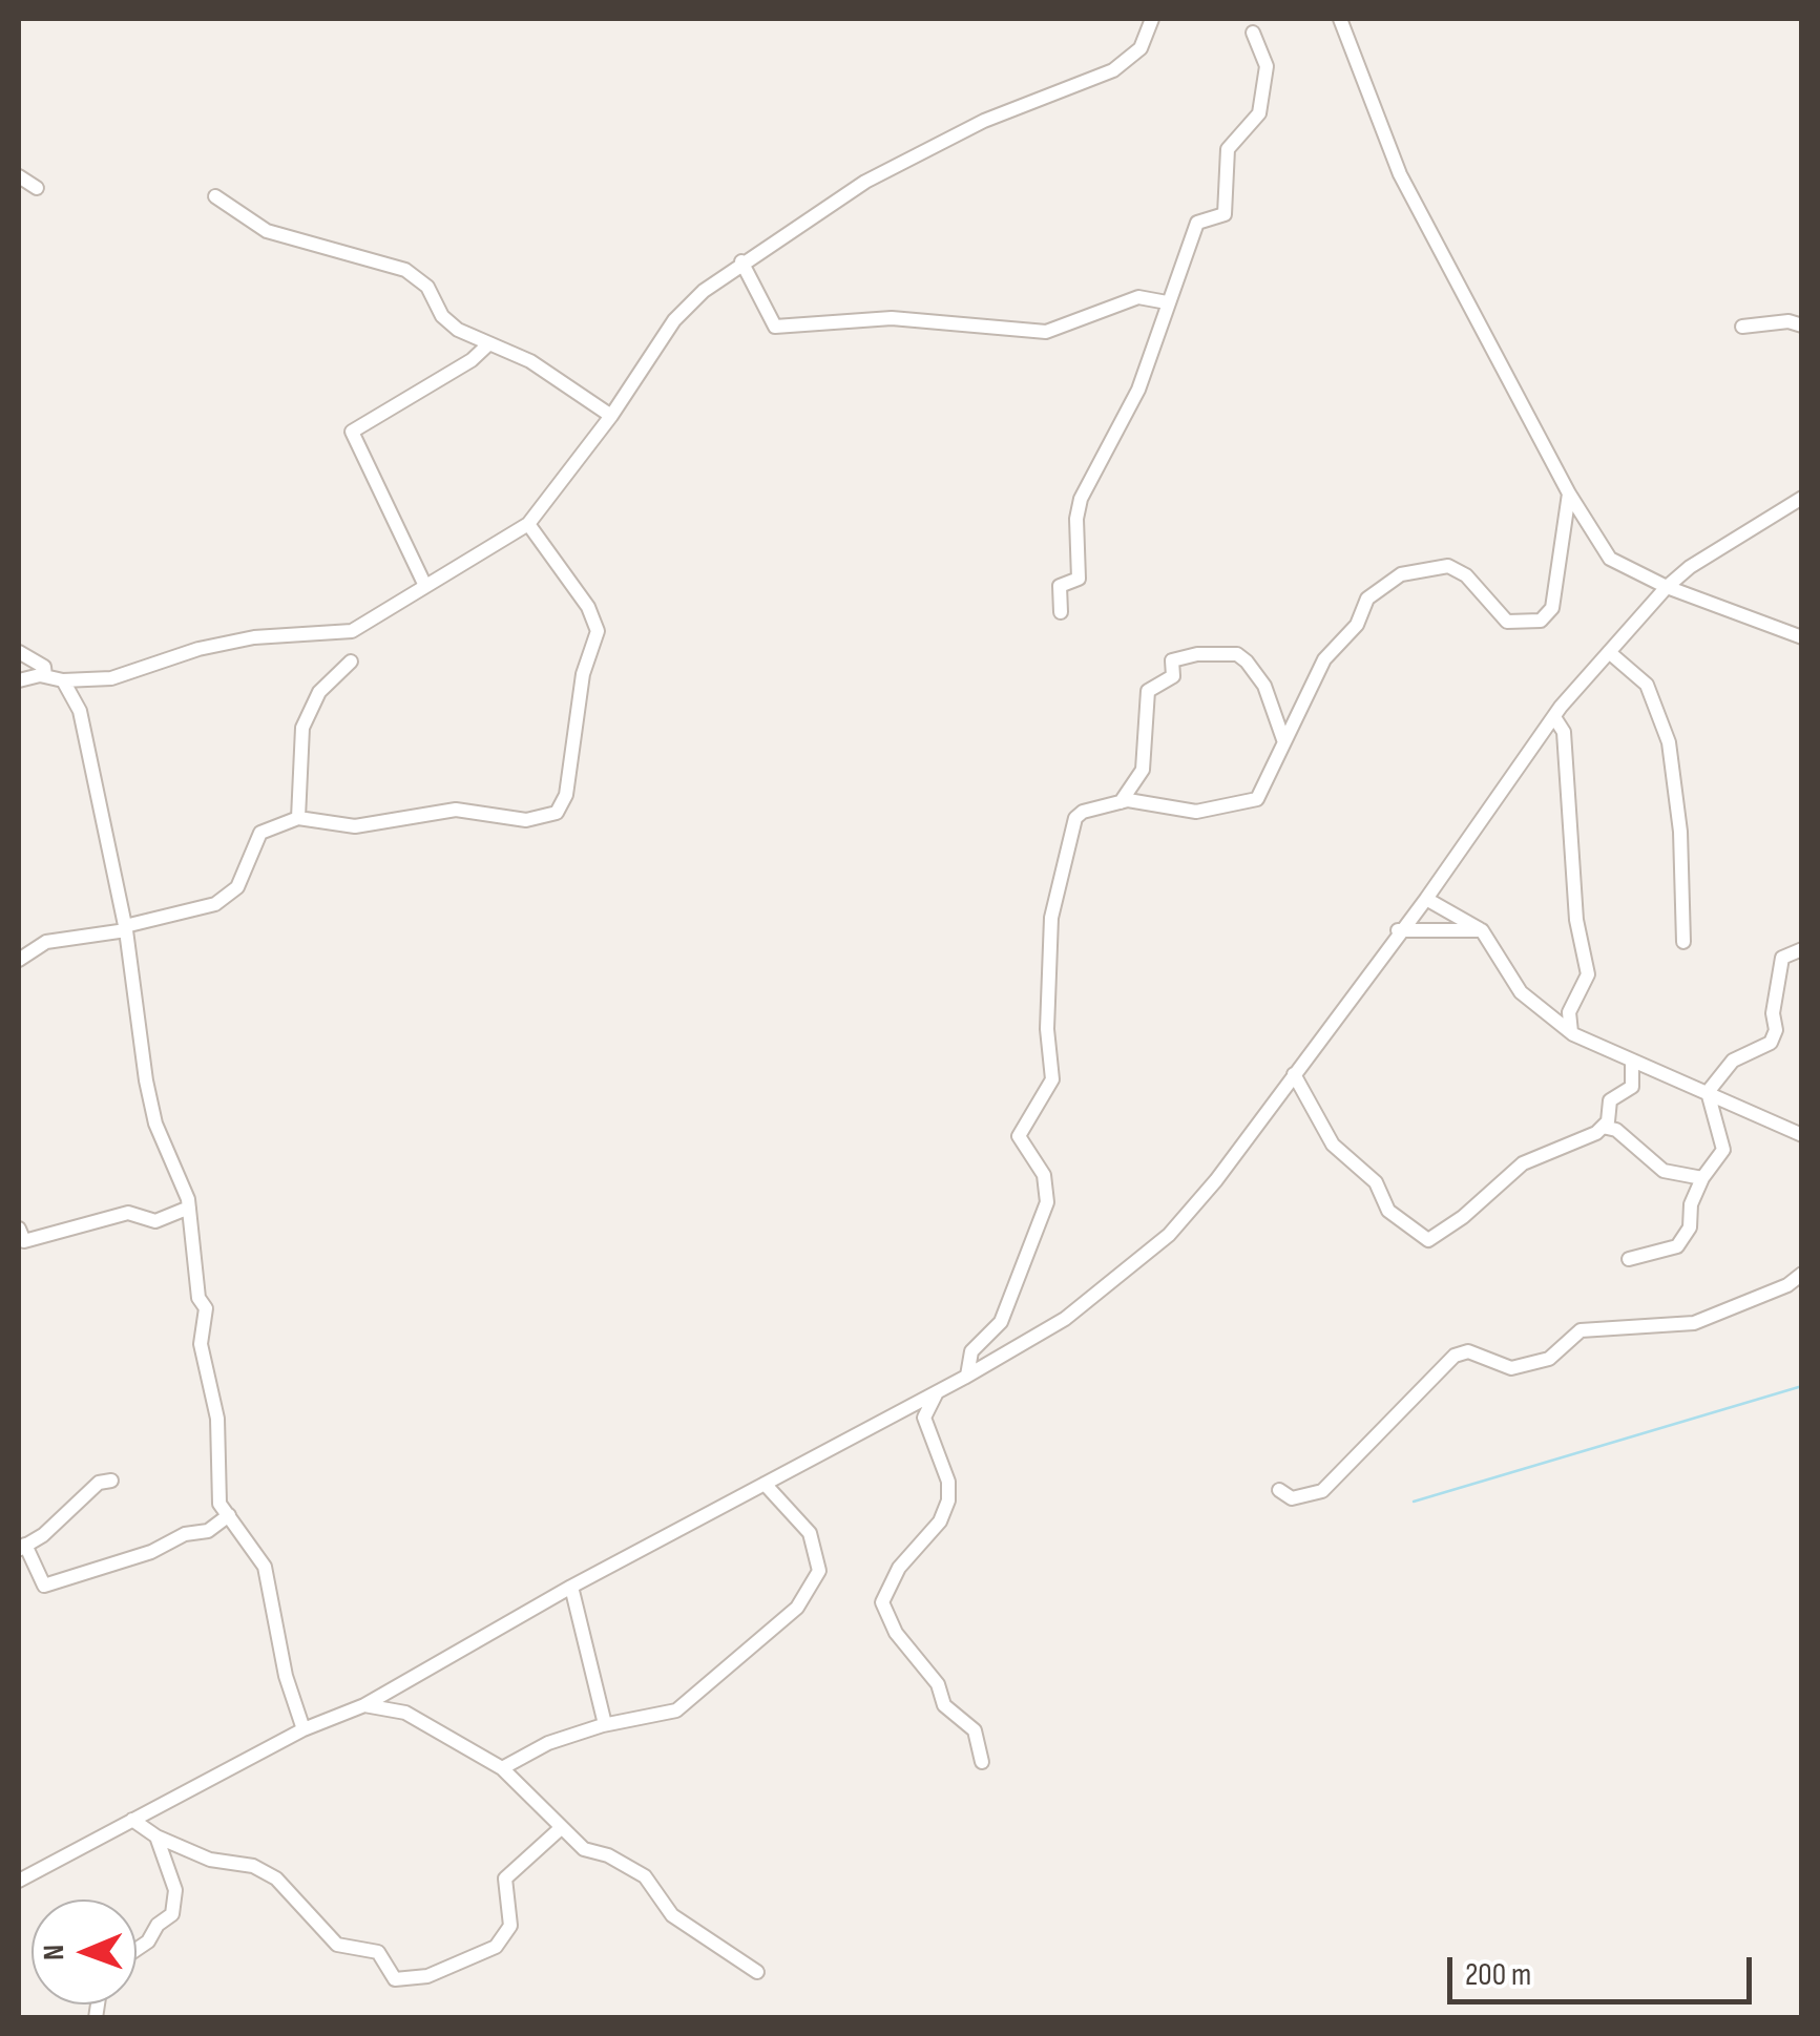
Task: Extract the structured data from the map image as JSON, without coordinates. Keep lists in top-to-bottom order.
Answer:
{
  "scale_bar": "200 m",
  "north": "left"
}
